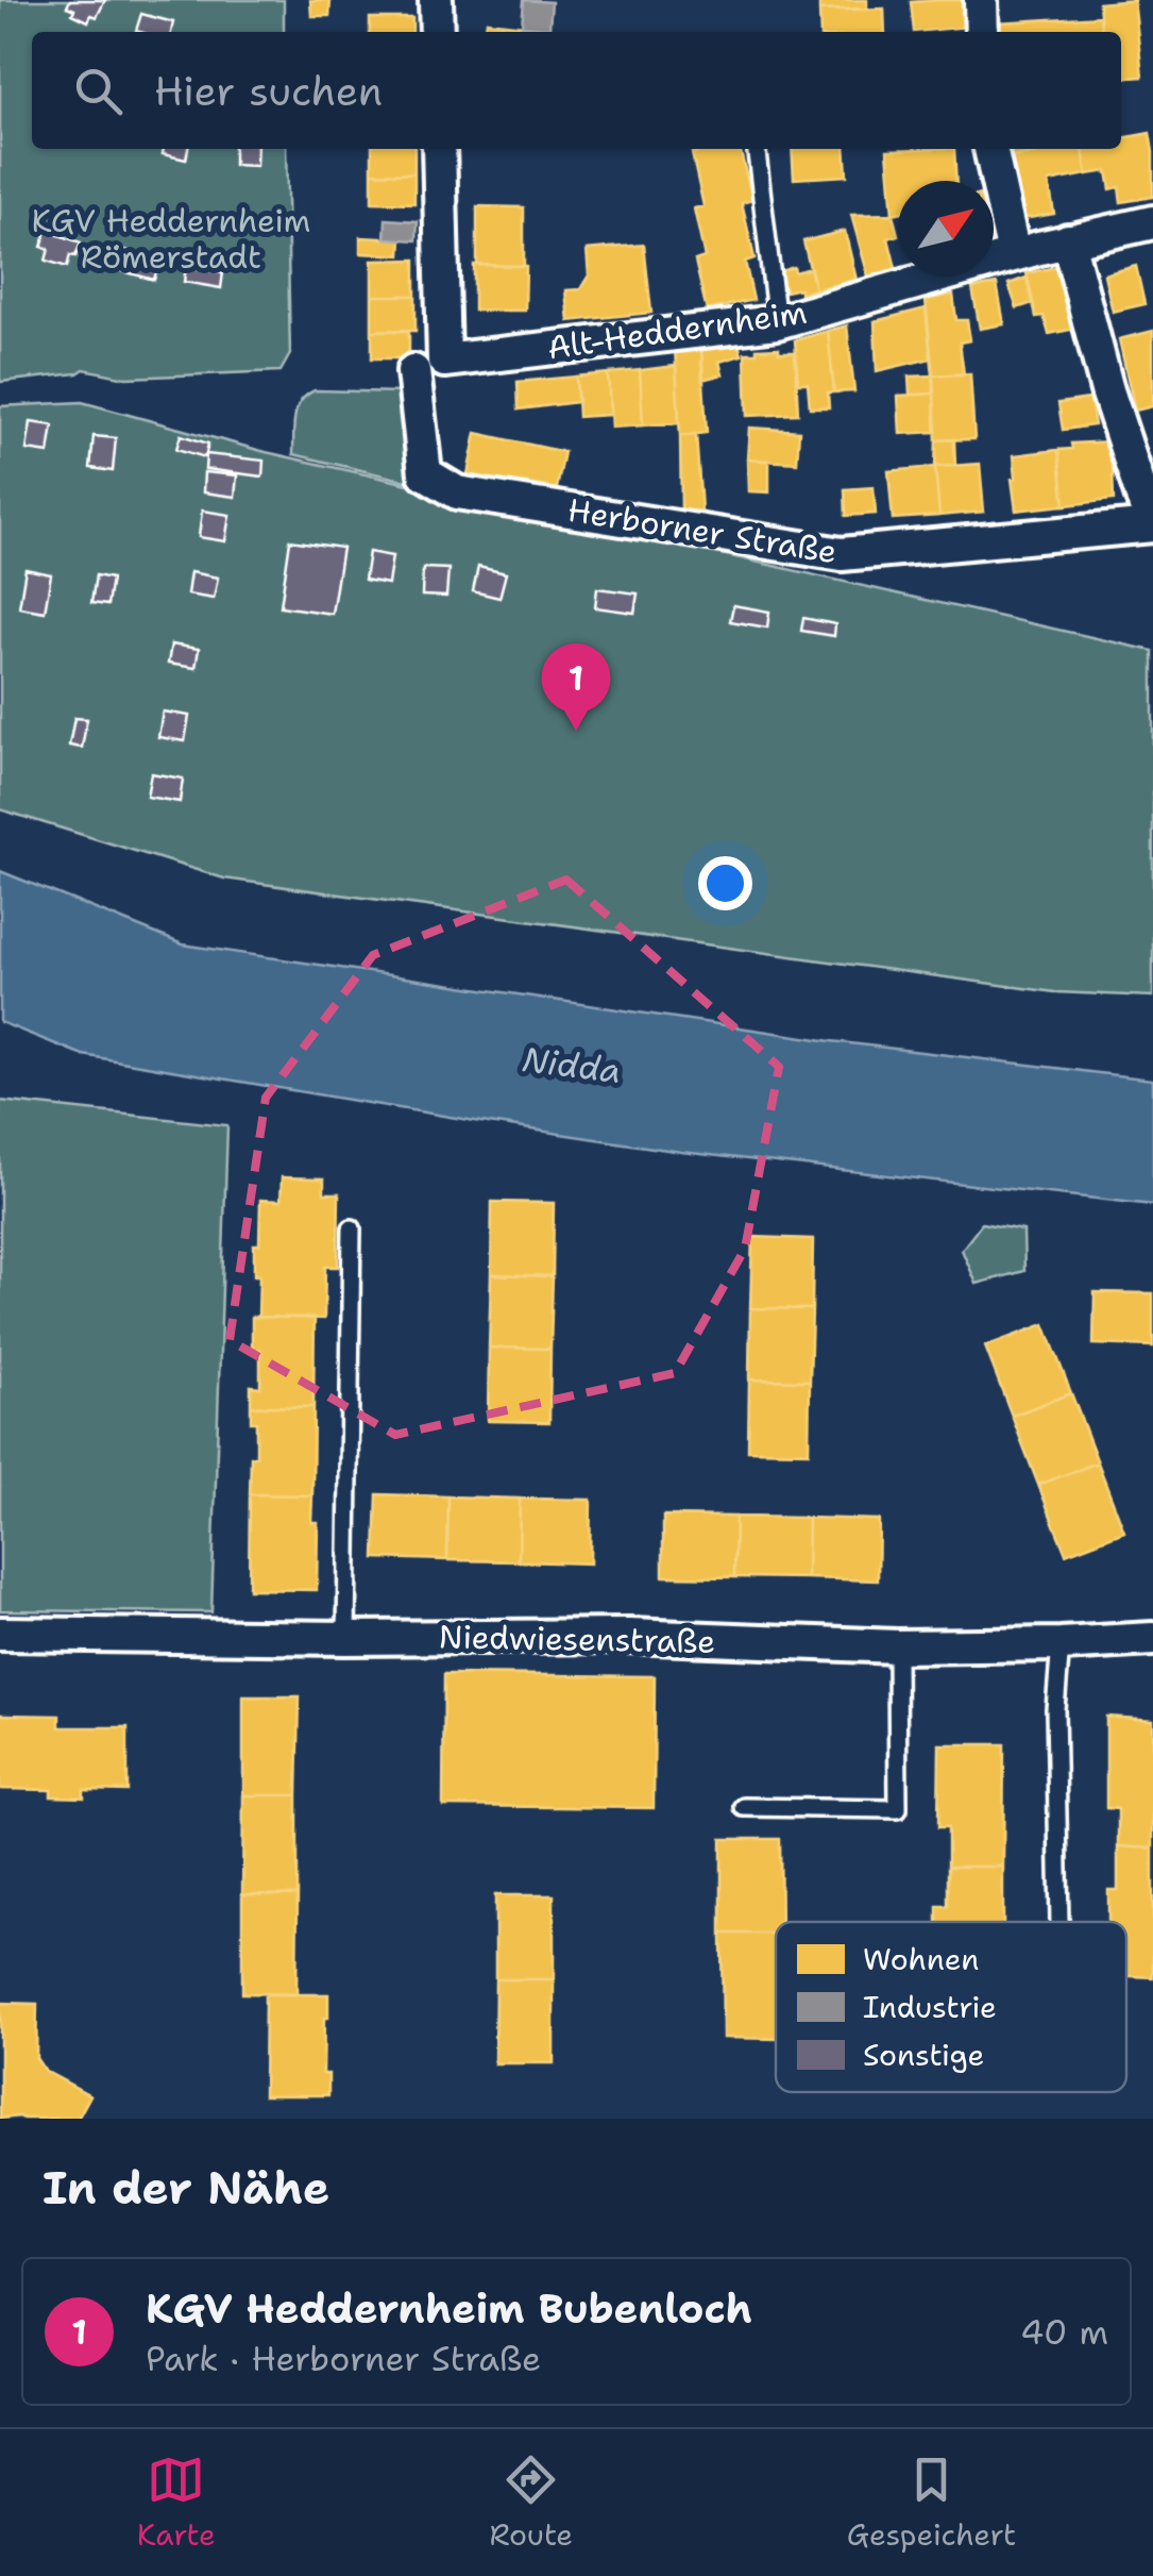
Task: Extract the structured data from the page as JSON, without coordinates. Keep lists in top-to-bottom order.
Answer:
{
  "streets": {
    "street": ["Alt-Heddernheim", "Herborner Straße", "Niedwiesenstraße"]
  },
  "crossings": [
    ["Alt-Heddernheim", "Herborner Straße"]
  ],
  "water": ["Nidda"],
  "parks": ["KGV Heddernheim Römerstadt"],
  "legend": ["Wohnen", "Industrie", "Sonstige"],
  "north": "top right",
  "page": {
    "search": "Hier suchen",
    "pins": "1",
    "heading": "In der Nähe",
    "list": [
      {
        "mark": "1",
        "name": "KGV Heddernheim Bubenloch",
        "note": "Park · Herborner Straße",
        "value": "40 m"
      }
    ],
    "nav": ["Karte", "Route", "Gespeichert"]
  }
}
